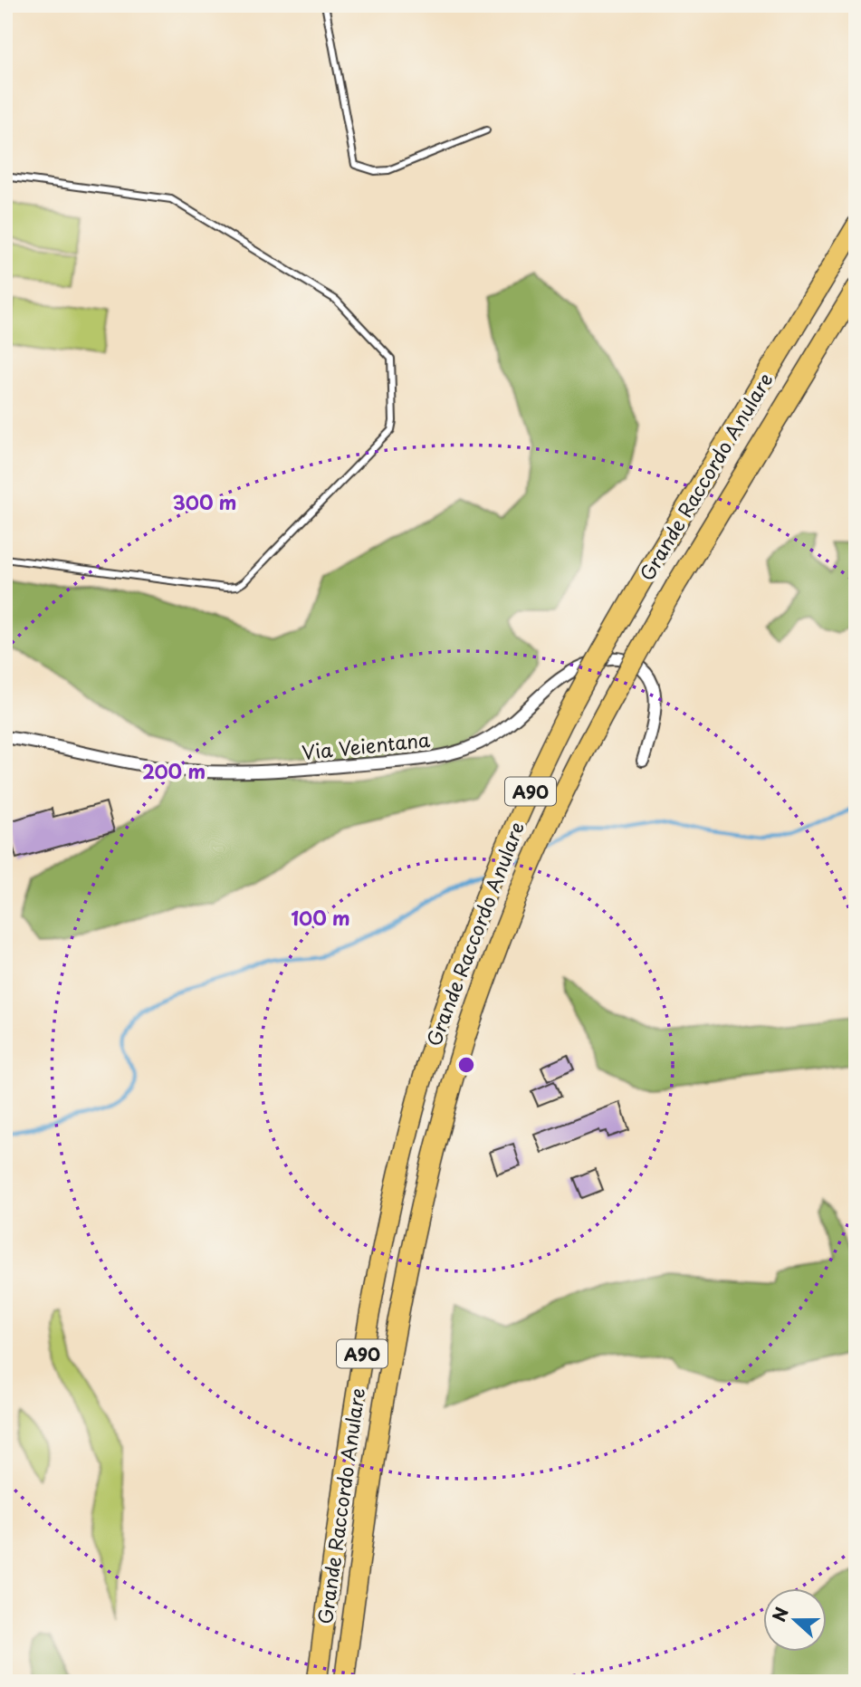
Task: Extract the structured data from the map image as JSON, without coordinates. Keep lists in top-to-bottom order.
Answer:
{
  "streets": {
    "highway": ["Grande Raccordo Anulare", "A90"],
    "street": ["Via Veientana"]
  },
  "north": "left",
  "rings": ["300 m", "200 m", "100 m"]
}
